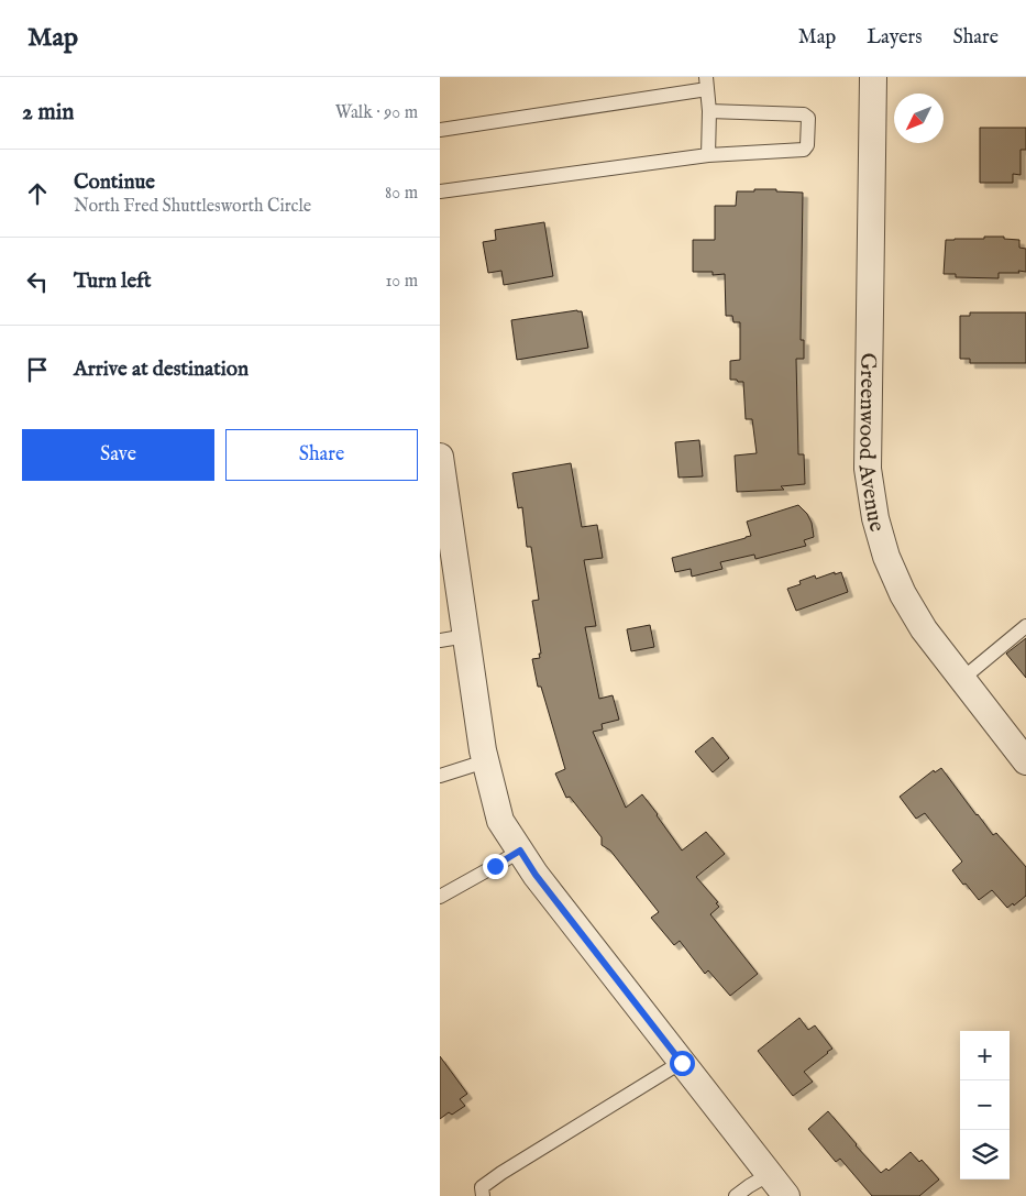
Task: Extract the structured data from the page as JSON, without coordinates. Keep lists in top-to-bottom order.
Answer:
{
  "streets": {
    "street": ["Greenwood Avenue"]
  },
  "north": "bottom left",
  "page": {
    "header": "Map",
    "nav": ["Map", "Layers", "Share"],
    "heading": ["2 min", "Walk · 90 m"],
    "list": [
      ["Continue", "North Fred Shuttlesworth Circle", "80 m"],
      ["Turn left", "10 m"],
      "Arrive at destination"
    ],
    "buttons": ["Save", "Share"],
    "map_buttons": ["+", "−"]
  }
}
